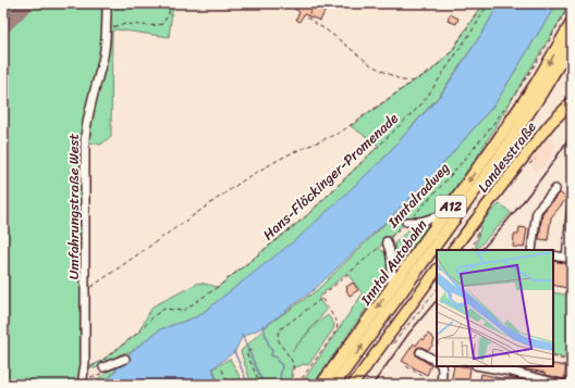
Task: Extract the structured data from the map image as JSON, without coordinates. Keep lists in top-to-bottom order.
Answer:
{
  "streets": {
    "highway": ["A12", "Inntal Autobahn"],
    "main road": ["Landesstraße"],
    "street": ["Umfahrungstraße West"],
    "path": ["Hans-Flöckinger-Promenade", "Inntalradweg"]
  }
}
